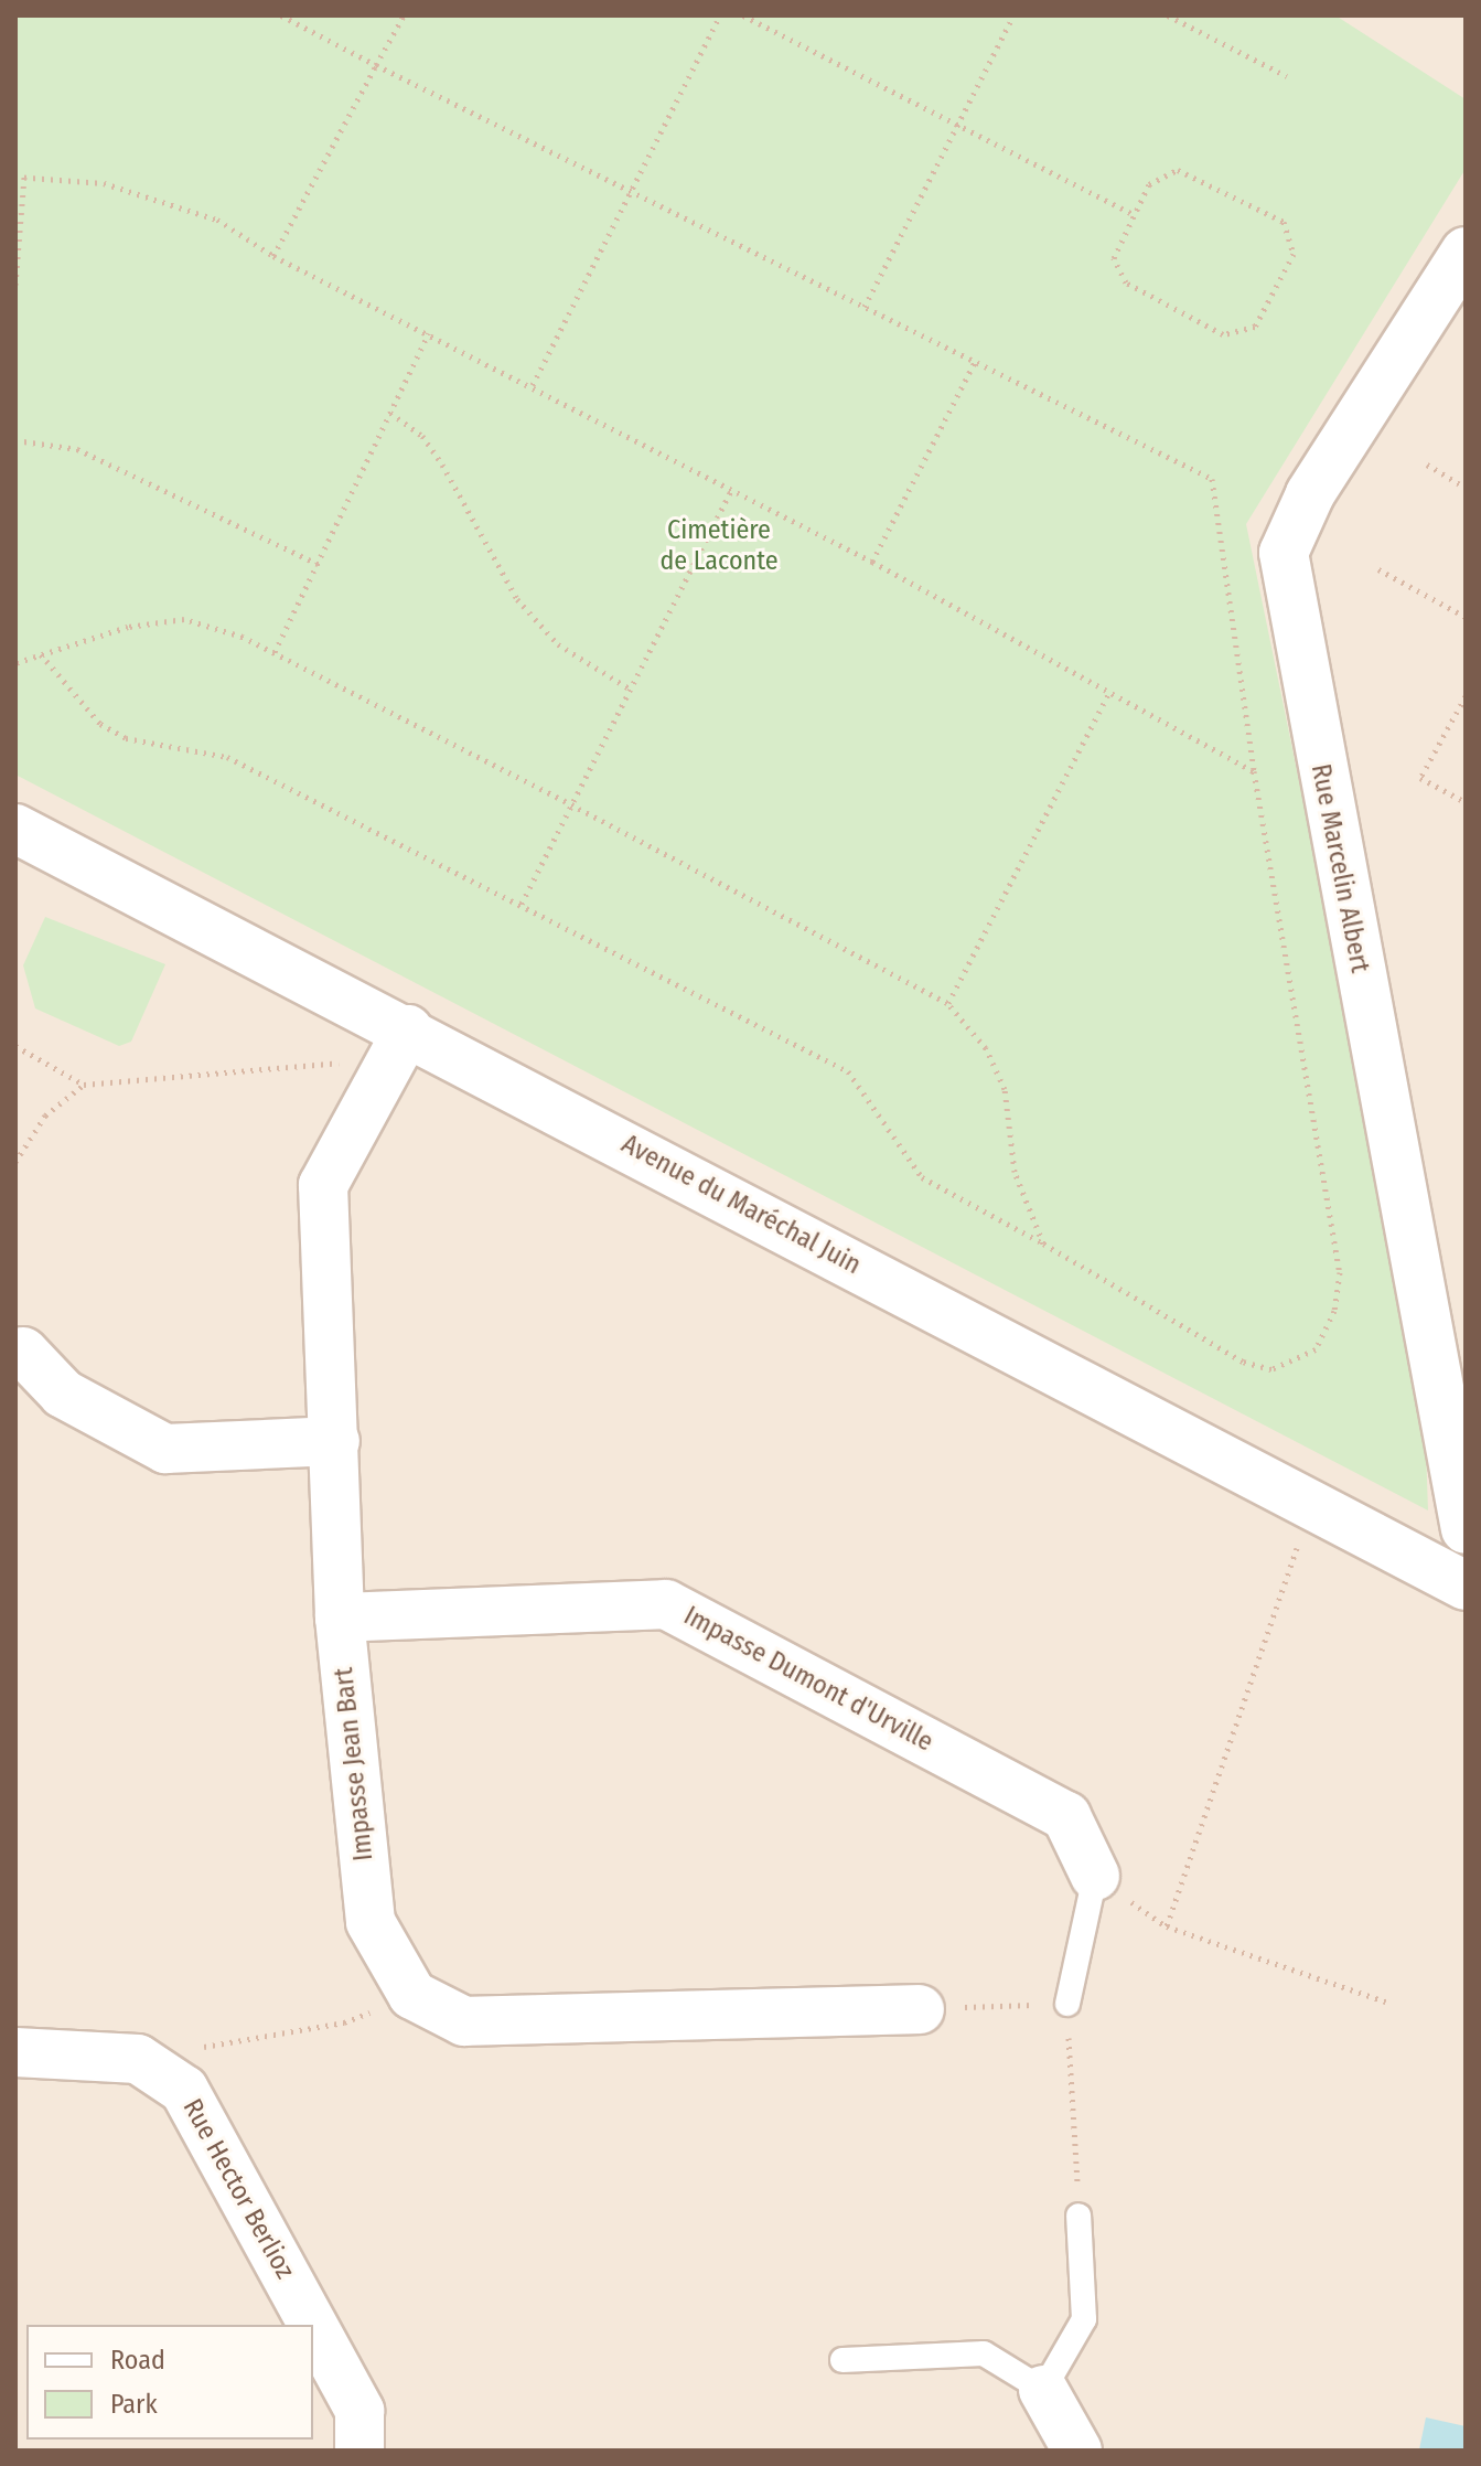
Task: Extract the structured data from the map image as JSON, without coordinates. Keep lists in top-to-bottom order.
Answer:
{
  "streets": {
    "street": [
      "Rue Marcelin Albert",
      "Avenue du Maréchal Juin",
      "Impasse Dumont d'Urville",
      "Impasse Jean Bart",
      "Rue Hector Berlioz"
    ]
  },
  "crossings": [
    ["Avenue du Maréchal Juin", "Impasse Jean Bart"],
    ["Impasse Dumont d'Urville", "Impasse Jean Bart"]
  ],
  "parks": ["Cimetière de Laconte"],
  "legend": ["Road", "Park"]
}
